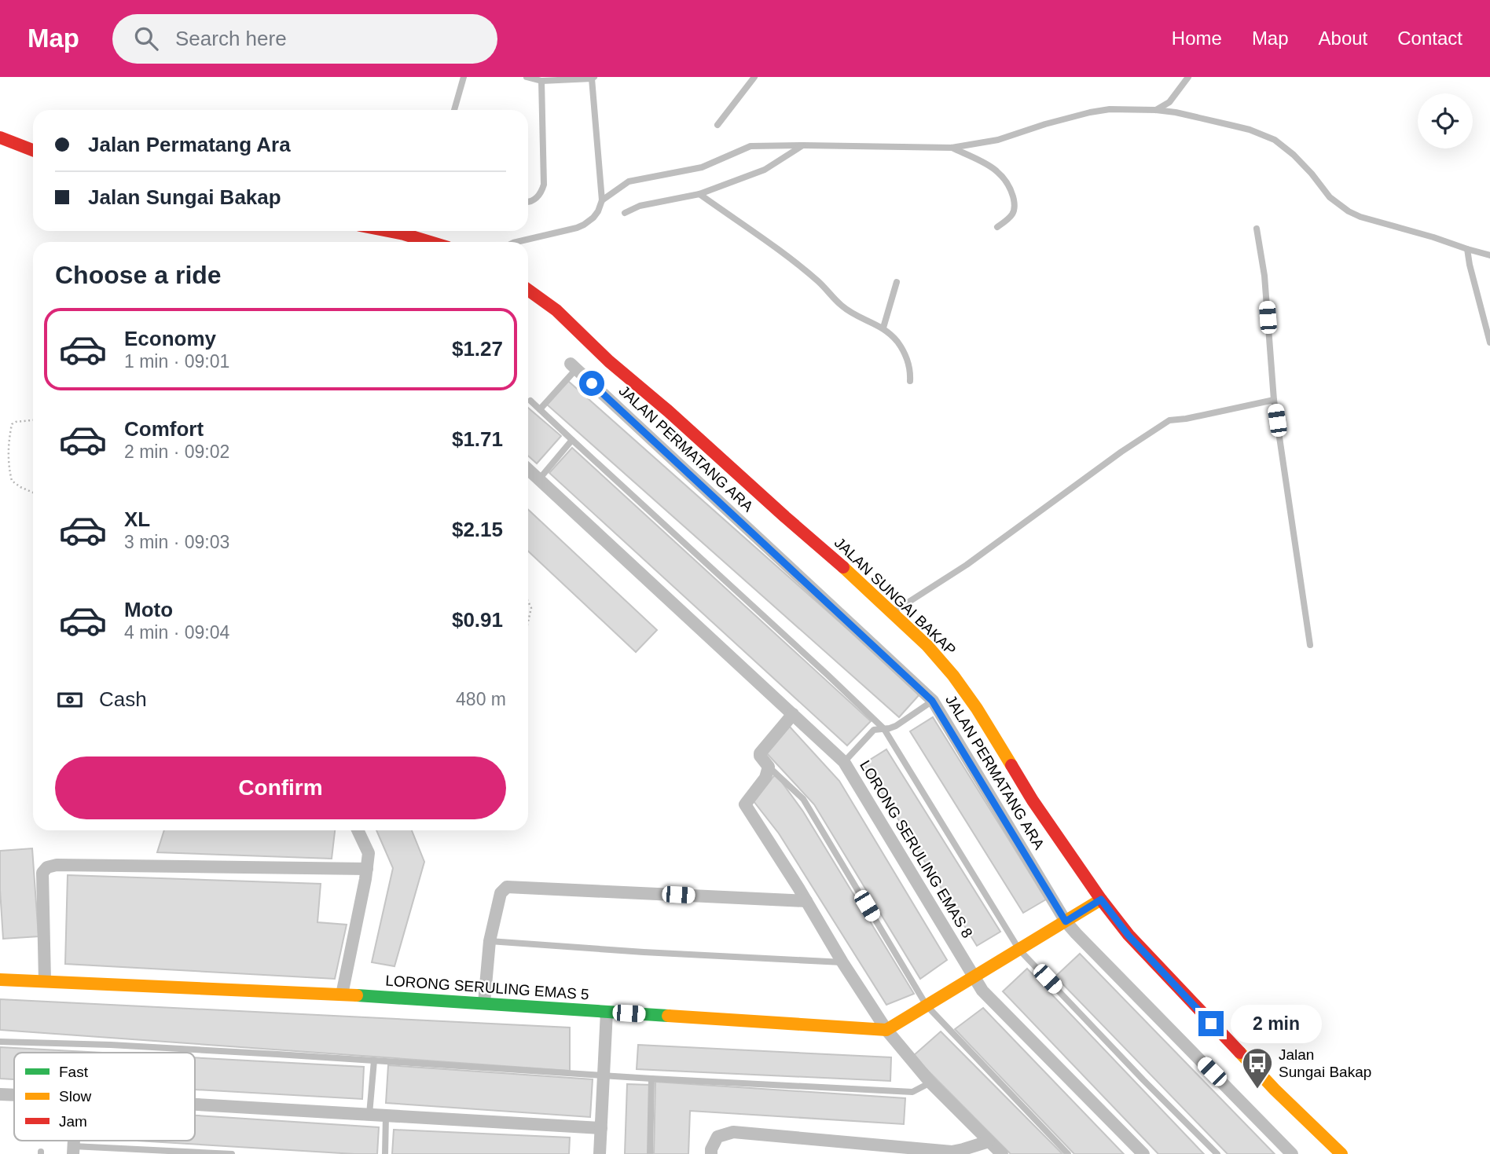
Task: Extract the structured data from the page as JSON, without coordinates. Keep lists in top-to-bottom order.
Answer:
{
  "streets": {
    "main road": ["JALAN SUNGAI BAKAP", "LORONG SERULING EMAS 5"],
    "street": ["JALAN PERMATANG ARA", "LORONG SERULING EMAS 8"]
  },
  "places": {
    "bus stop": ["Jalan Sungai Bakap"]
  },
  "legend": ["Fast", "Slow", "Jam"],
  "page": {
    "header": "Map",
    "search": "Search here",
    "nav": [
      "Home",
      "Map",
      "About",
      "Contact"
    ],
    "banner": ["Jalan Permatang Ara", "Jalan Sungai Bakap"],
    "heading": "Choose a ride",
    "list": [
      {
        "name": "Economy",
        "note": "1 min · 09:01",
        "value": "$1.27"
      },
      {
        "name": "Comfort",
        "note": "2 min · 09:02",
        "value": "$1.71"
      },
      {
        "name": "XL",
        "note": "3 min · 09:03",
        "value": "$2.15"
      },
      {
        "name": "Moto",
        "note": "4 min · 09:04",
        "value": "$0.91"
      }
    ],
    "pay": ["Cash", "480 m"],
    "buttons": "Confirm",
    "bubble": "2 min"
  }
}
